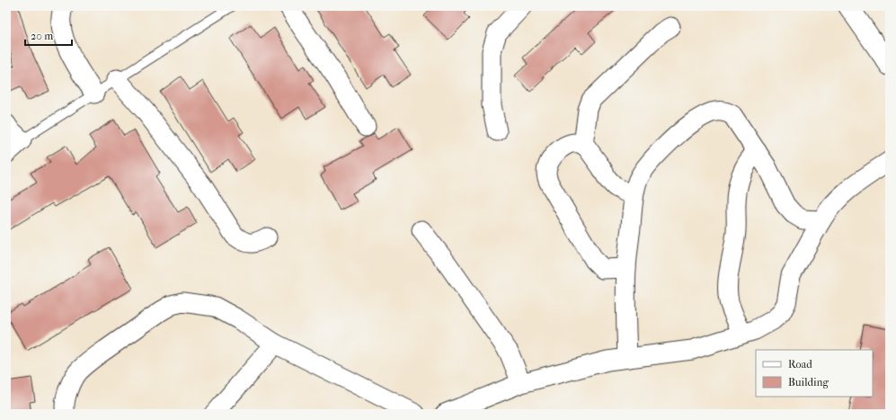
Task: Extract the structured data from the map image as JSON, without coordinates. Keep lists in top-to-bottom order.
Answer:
{
  "legend": ["Road", "Building"],
  "scale_bar": "20 m"
}
